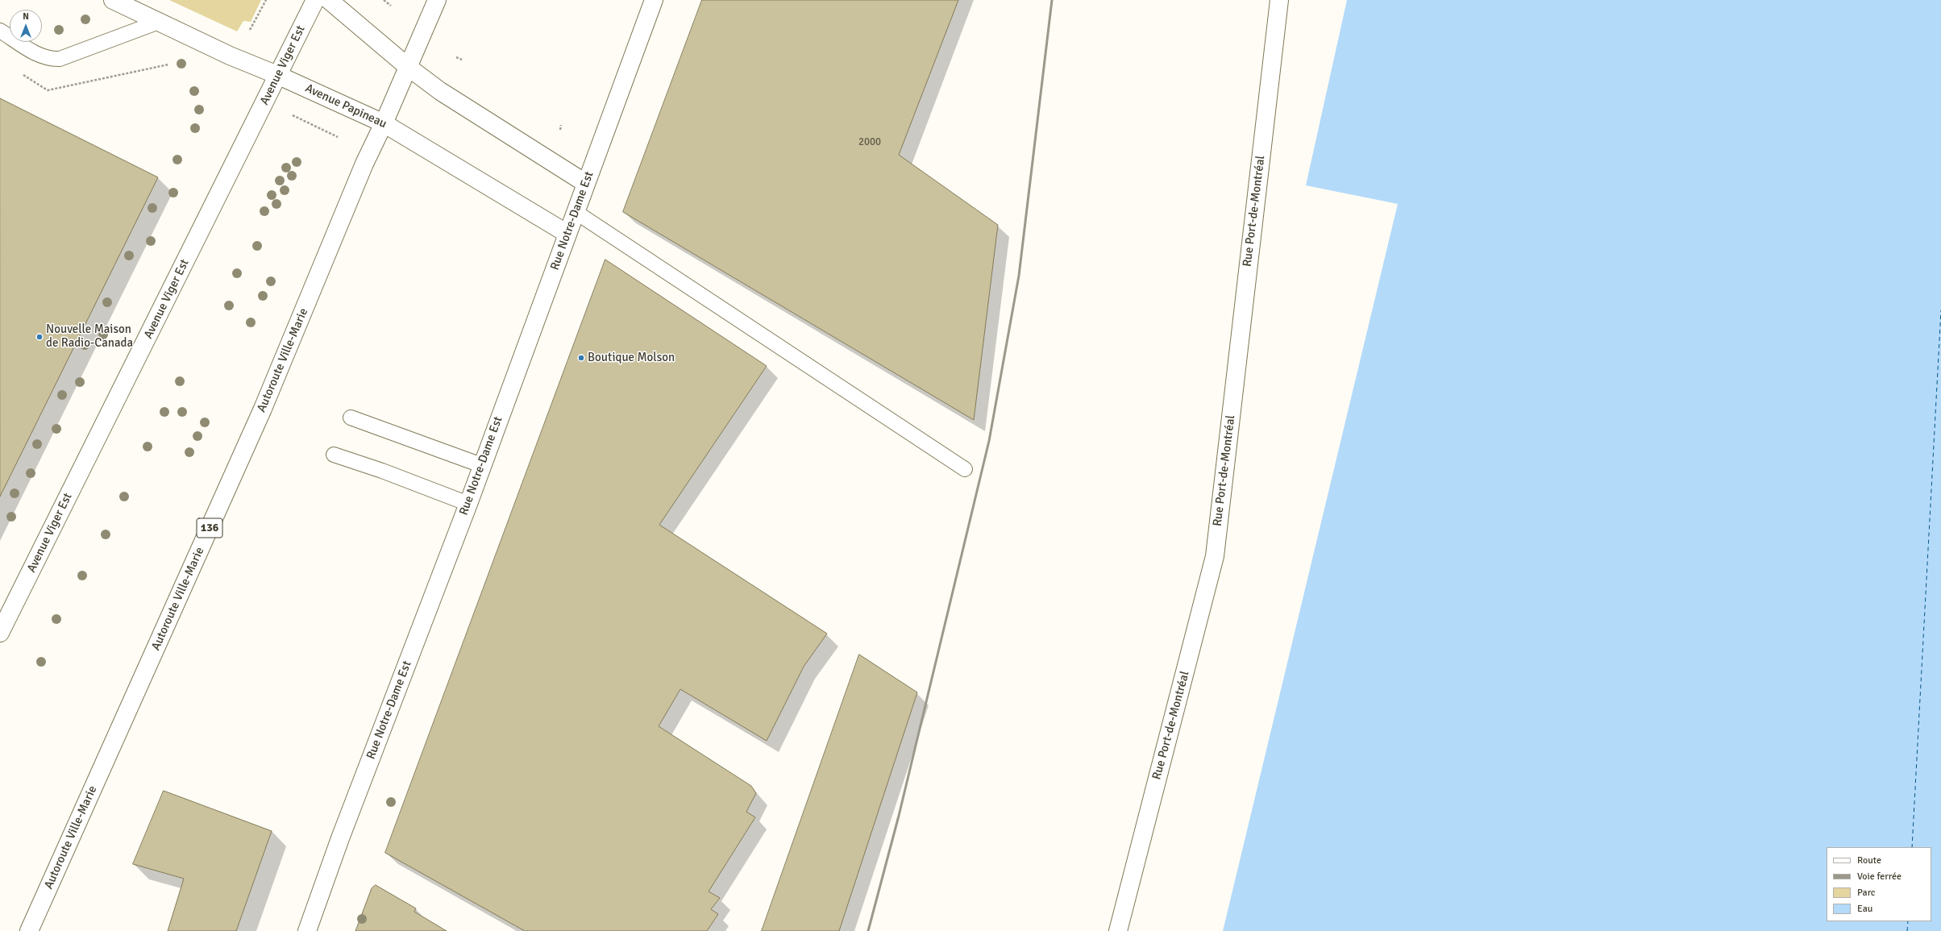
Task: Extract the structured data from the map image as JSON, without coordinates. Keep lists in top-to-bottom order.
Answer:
{
  "streets": {
    "main road": [
      "Avenue Viger Est",
      "Avenue Papineau",
      "Rue Port-de-Montréal",
      "Rue Notre-Dame Est",
      "Autoroute Ville-Marie",
      "136"
    ]
  },
  "crossings": [
    ["Avenue Viger Est", "Avenue Papineau"],
    ["Avenue Papineau", "Rue Notre-Dame Est"],
    ["Avenue Papineau", "Autoroute Ville-Marie"]
  ],
  "places": ["Nouvelle Maison de Radio-Canada", "Boutique Molson"],
  "house_numbers": ["2000"],
  "legend": [
    "Route",
    "Voie ferrée",
    "Parc",
    "Eau"
  ],
  "north": "top"
}
